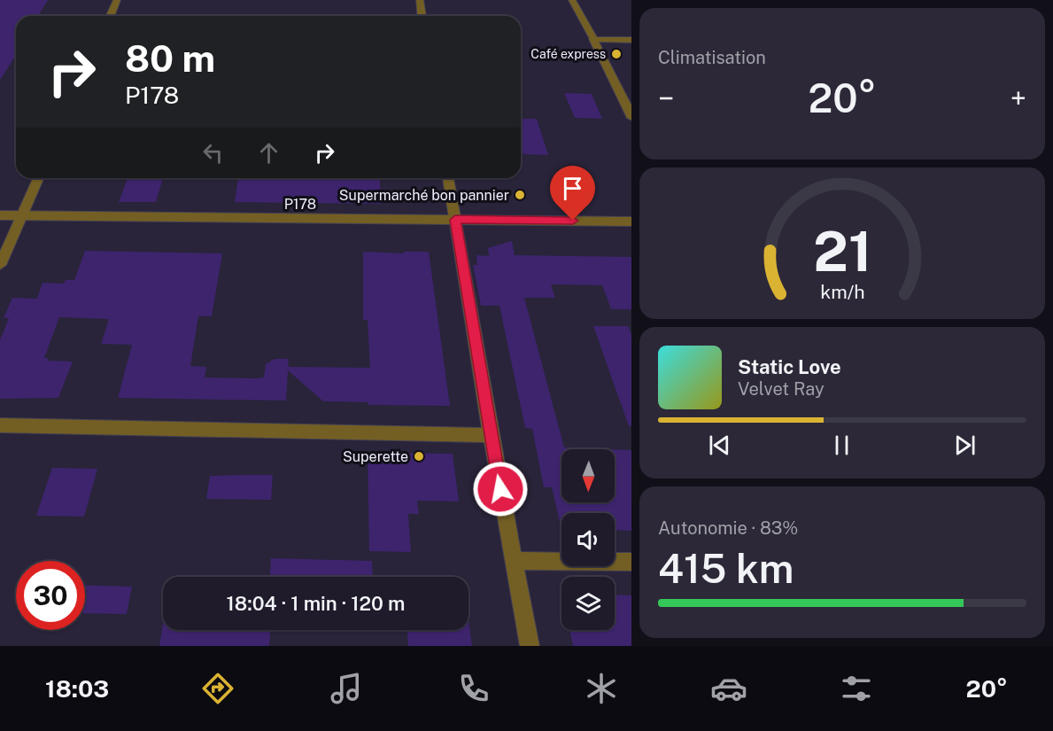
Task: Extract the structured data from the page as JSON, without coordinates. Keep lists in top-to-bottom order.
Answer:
{
  "streets": {
    "street": ["P178"]
  },
  "places": ["Café express", "Supermarché bon pannier", "Superette"],
  "north": "bottom",
  "page": {
    "tile": [
      "Climatisation",
      ["Autonomie · 83%", "415 km"]
    ],
    "turn": ["80 m", "P178"],
    "heat": ["−", "20°", "+"],
    "song": ["Static Love", "Velvet Ray"],
    "limit": "30",
    "trip": "18:04 · 1 min · 120 m",
    "tabs": ["18:03", "20°"],
    "gauge": ["21", "km/h"]
  }
}
